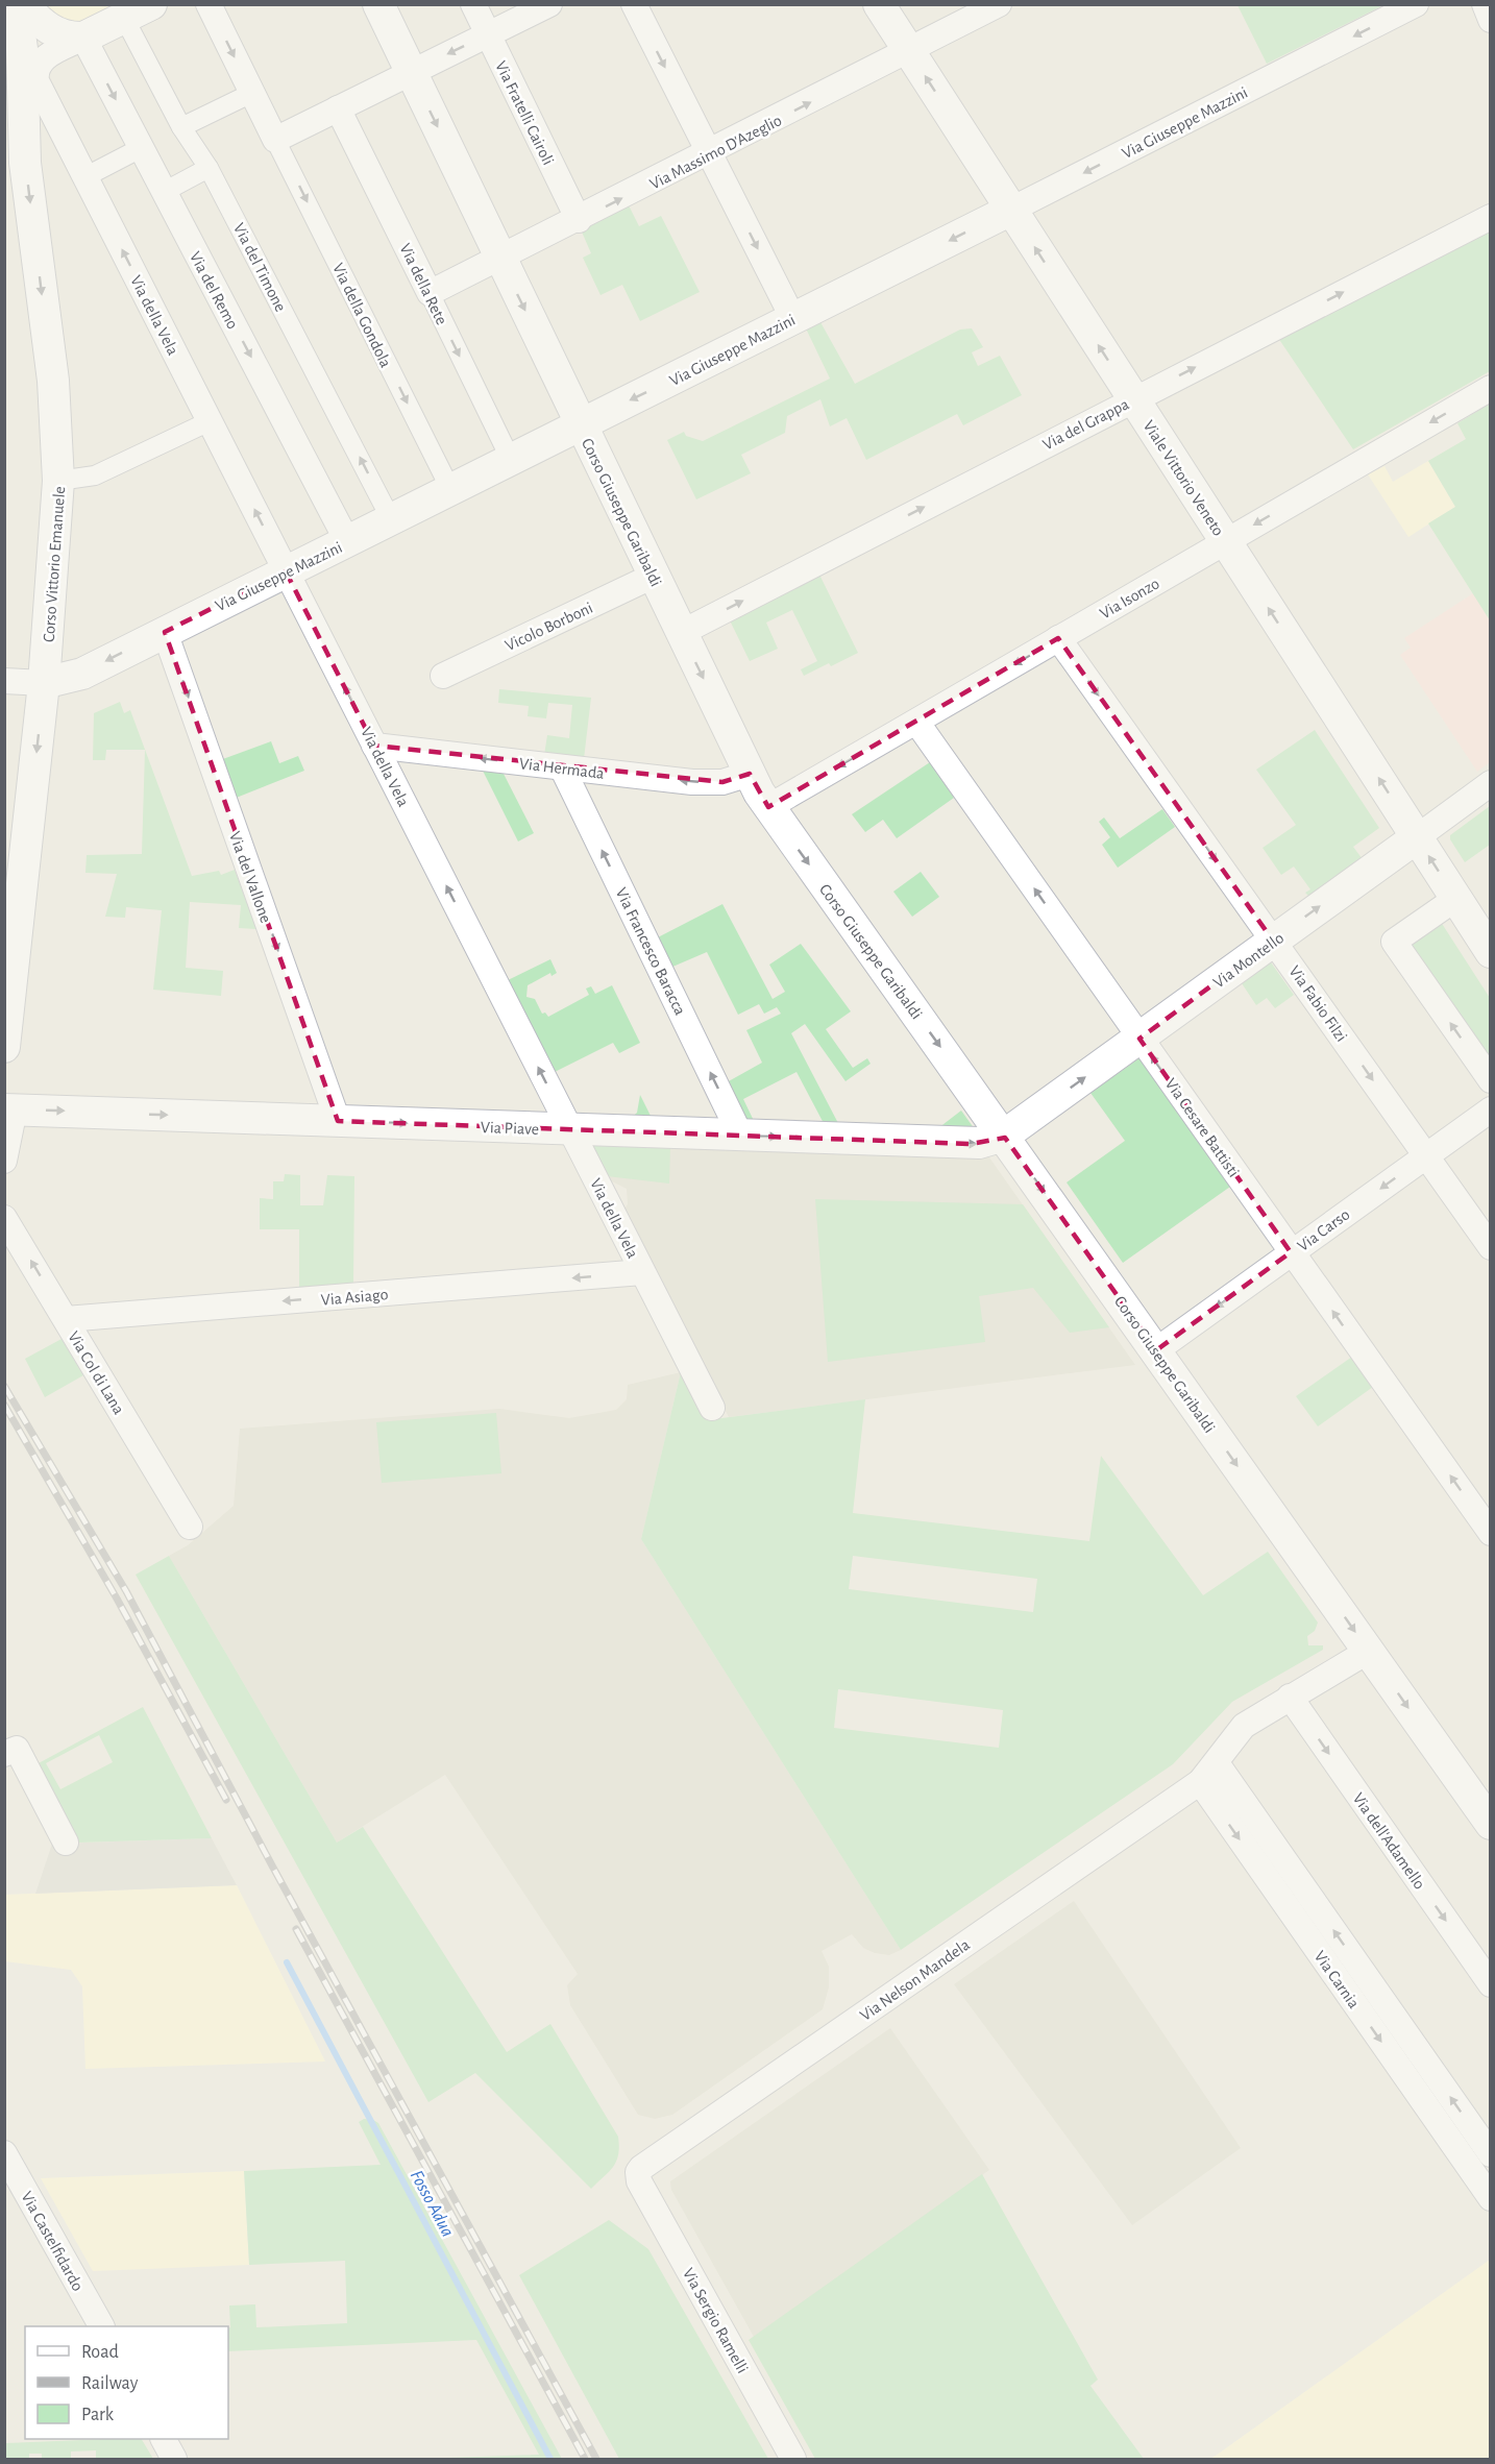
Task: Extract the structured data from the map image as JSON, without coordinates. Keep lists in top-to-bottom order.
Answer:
{
  "streets": {
    "street": [
      "Via Fratelli Cairoli",
      "Via Giuseppe Mazzini",
      "Via Massimo D'Azeglio",
      "Via del Timone",
      "Via della Rete",
      "Via del Remo",
      "Via della Vela",
      "Via della Gondola",
      "Via del Grappa",
      "Viale Vittorio Veneto",
      "Corso Giuseppe Garibaldi",
      "Corso Vittorio Emanuele",
      "Via Isonzo",
      "Vicolo Borboni",
      "Via Hermada",
      "Via del Vallone",
      "Via Francesco Baracca",
      "Via Montello",
      "Via Fabio Filzi",
      "Via Piave",
      "Via Cesare Battisti",
      "Via Carso",
      "Via Asiago",
      "Via Col di Lana",
      "Via dell'Adamello",
      "Via Nelson Mandela",
      "Via Carnia",
      "Via Castelfidardo",
      "Via Sergio Ramelli"
    ]
  },
  "crossings": [
    ["Via Fratelli Cairoli", "Via Massimo D'Azeglio"],
    ["Via Giuseppe Mazzini", "Via del Timone"],
    ["Via Giuseppe Mazzini", "Via della Rete"],
    ["Via Giuseppe Mazzini", "Via del Remo"],
    ["Via Giuseppe Mazzini", "Via della Vela"],
    ["Via Giuseppe Mazzini", "Via della Gondola"],
    ["Via Giuseppe Mazzini", "Viale Vittorio Veneto"],
    ["Via Giuseppe Mazzini", "Corso Giuseppe Garibaldi"],
    ["Via Giuseppe Mazzini", "Corso Vittorio Emanuele"],
    ["Via Giuseppe Mazzini", "Via del Vallone"],
    ["Via Massimo D'Azeglio", "Via della Rete"],
    ["Via Massimo D'Azeglio", "Viale Vittorio Veneto"],
    ["Via Massimo D'Azeglio", "Corso Giuseppe Garibaldi"],
    ["Via della Vela", "Corso Vittorio Emanuele"],
    ["Via della Vela", "Via Hermada"],
    ["Via della Vela", "Via Piave"],
    ["Via della Vela", "Via Asiago"],
    ["Via del Grappa", "Viale Vittorio Veneto"],
    ["Via del Grappa", "Corso Giuseppe Garibaldi"],
    ["Viale Vittorio Veneto", "Via Isonzo"],
    ["Viale Vittorio Veneto", "Via Montello"],
    ["Corso Giuseppe Garibaldi", "Via Isonzo"],
    ["Corso Giuseppe Garibaldi", "Vicolo Borboni"],
    ["Corso Giuseppe Garibaldi", "Via Hermada"],
    ["Corso Giuseppe Garibaldi", "Via Montello"],
    ["Corso Giuseppe Garibaldi", "Via Piave"],
    ["Corso Giuseppe Garibaldi", "Via Carso"],
    ["Via Isonzo", "Via Fabio Filzi"],
    ["Via Isonzo", "Via Cesare Battisti"],
    ["Via Hermada", "Via Francesco Baracca"],
    ["Via del Vallone", "Via Piave"],
    ["Via Francesco Baracca", "Via Piave"],
    ["Via Montello", "Via Fabio Filzi"],
    ["Via Montello", "Via Piave"],
    ["Via Montello", "Via Cesare Battisti"],
    ["Via Fabio Filzi", "Via Carso"],
    ["Via Cesare Battisti", "Via Carso"],
    ["Via Asiago", "Via Col di Lana"],
    ["Via Nelson Mandela", "Via Carnia"],
    ["Via Nelson Mandela", "Via Sergio Ramelli"]
  ],
  "one_way": [
    "Via Giuseppe Mazzini",
    "Via Massimo D'Azeglio",
    "Via del Timone",
    "Via della Rete",
    "Via del Remo",
    "Via della Vela",
    "Via della Gondola",
    "Via del Grappa",
    "Viale Vittorio Veneto",
    "Corso Giuseppe Garibaldi",
    "Corso Vittorio Emanuele",
    "Via Isonzo",
    "Via Hermada",
    "Via del Vallone",
    "Via Francesco Baracca",
    "Via Montello",
    "Via Fabio Filzi",
    "Via Piave",
    "Via Cesare Battisti",
    "Via Carso",
    "Via Asiago",
    "Via dell'Adamello"
  ],
  "water": ["Fosso Adua"],
  "legend": ["Road", "Railway", "Park"]
}
